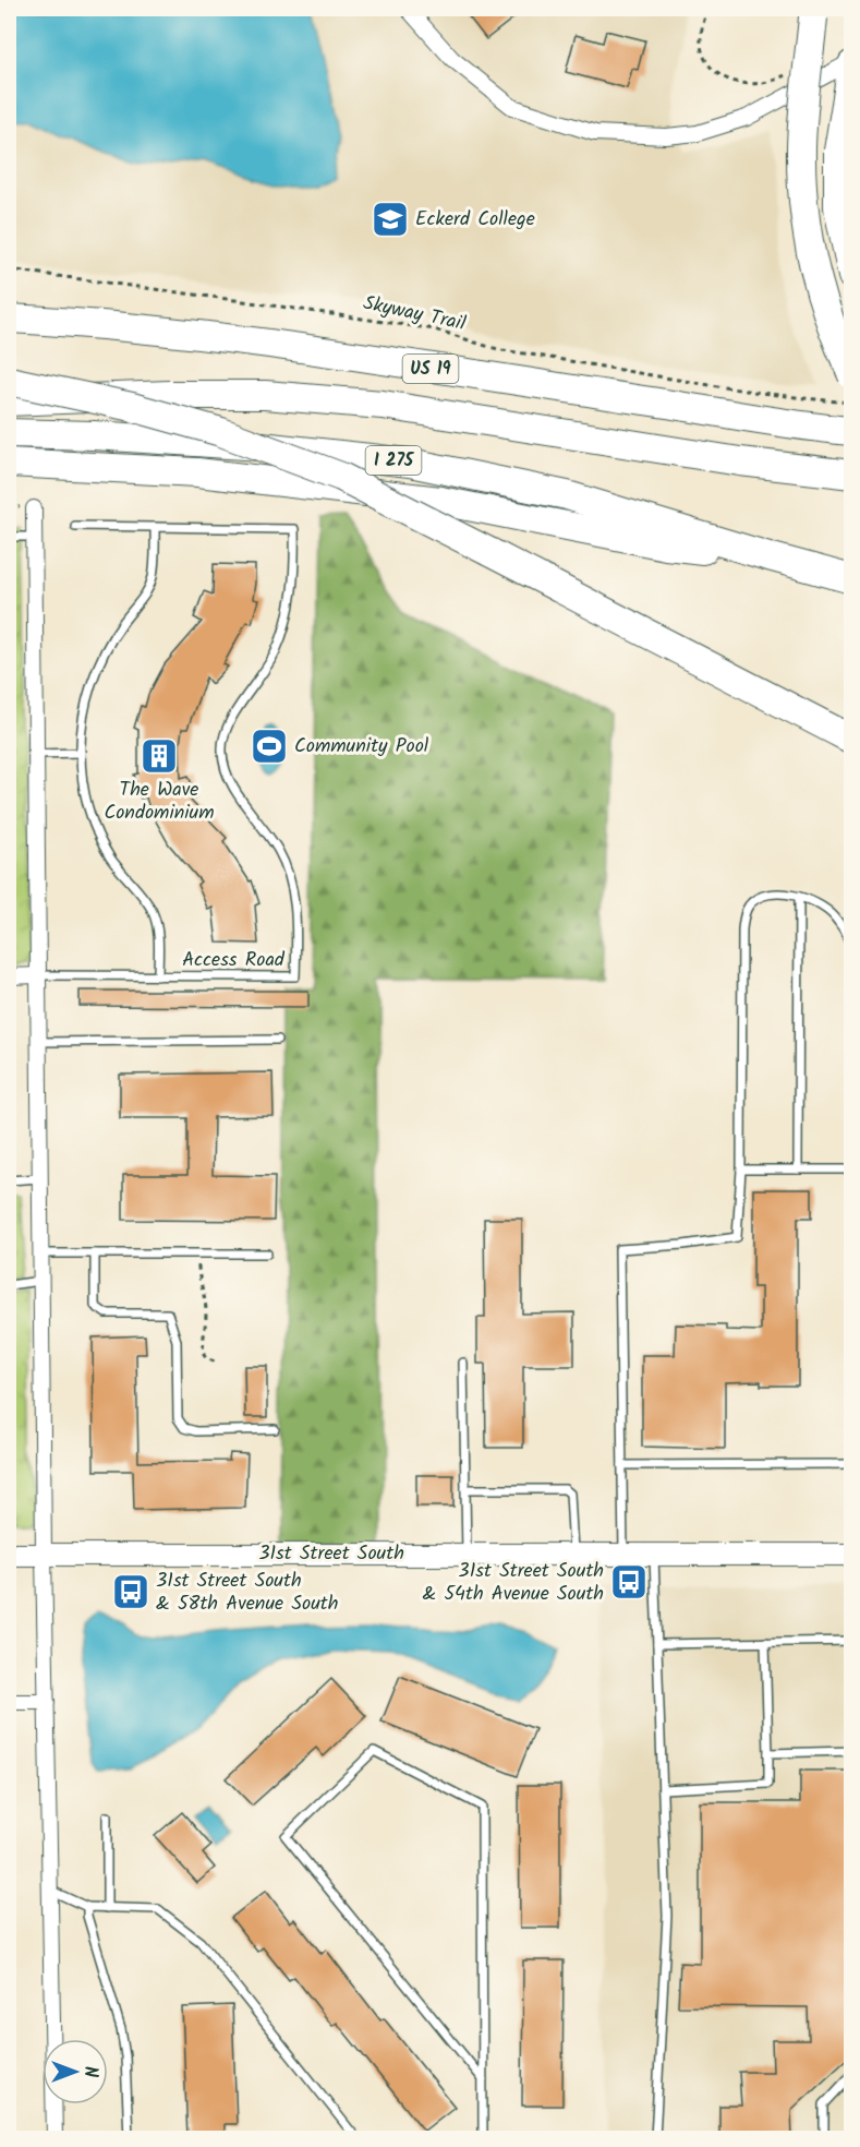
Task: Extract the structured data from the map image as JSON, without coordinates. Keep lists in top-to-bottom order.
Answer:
{
  "streets": {
    "highway": ["US 19", "I 275"],
    "street": ["31st Street South"],
    "lane": ["Access Road"],
    "path": ["Skyway Trail"]
  },
  "places": {
    "school or university": ["Eckerd College"],
    "sports": ["Community Pool"],
    "building": ["The Wave Condominium"],
    "bus stop": ["31st Street South & 54th Avenue South", "31st Street South & 58th Avenue South"]
  },
  "north": "right"
}
